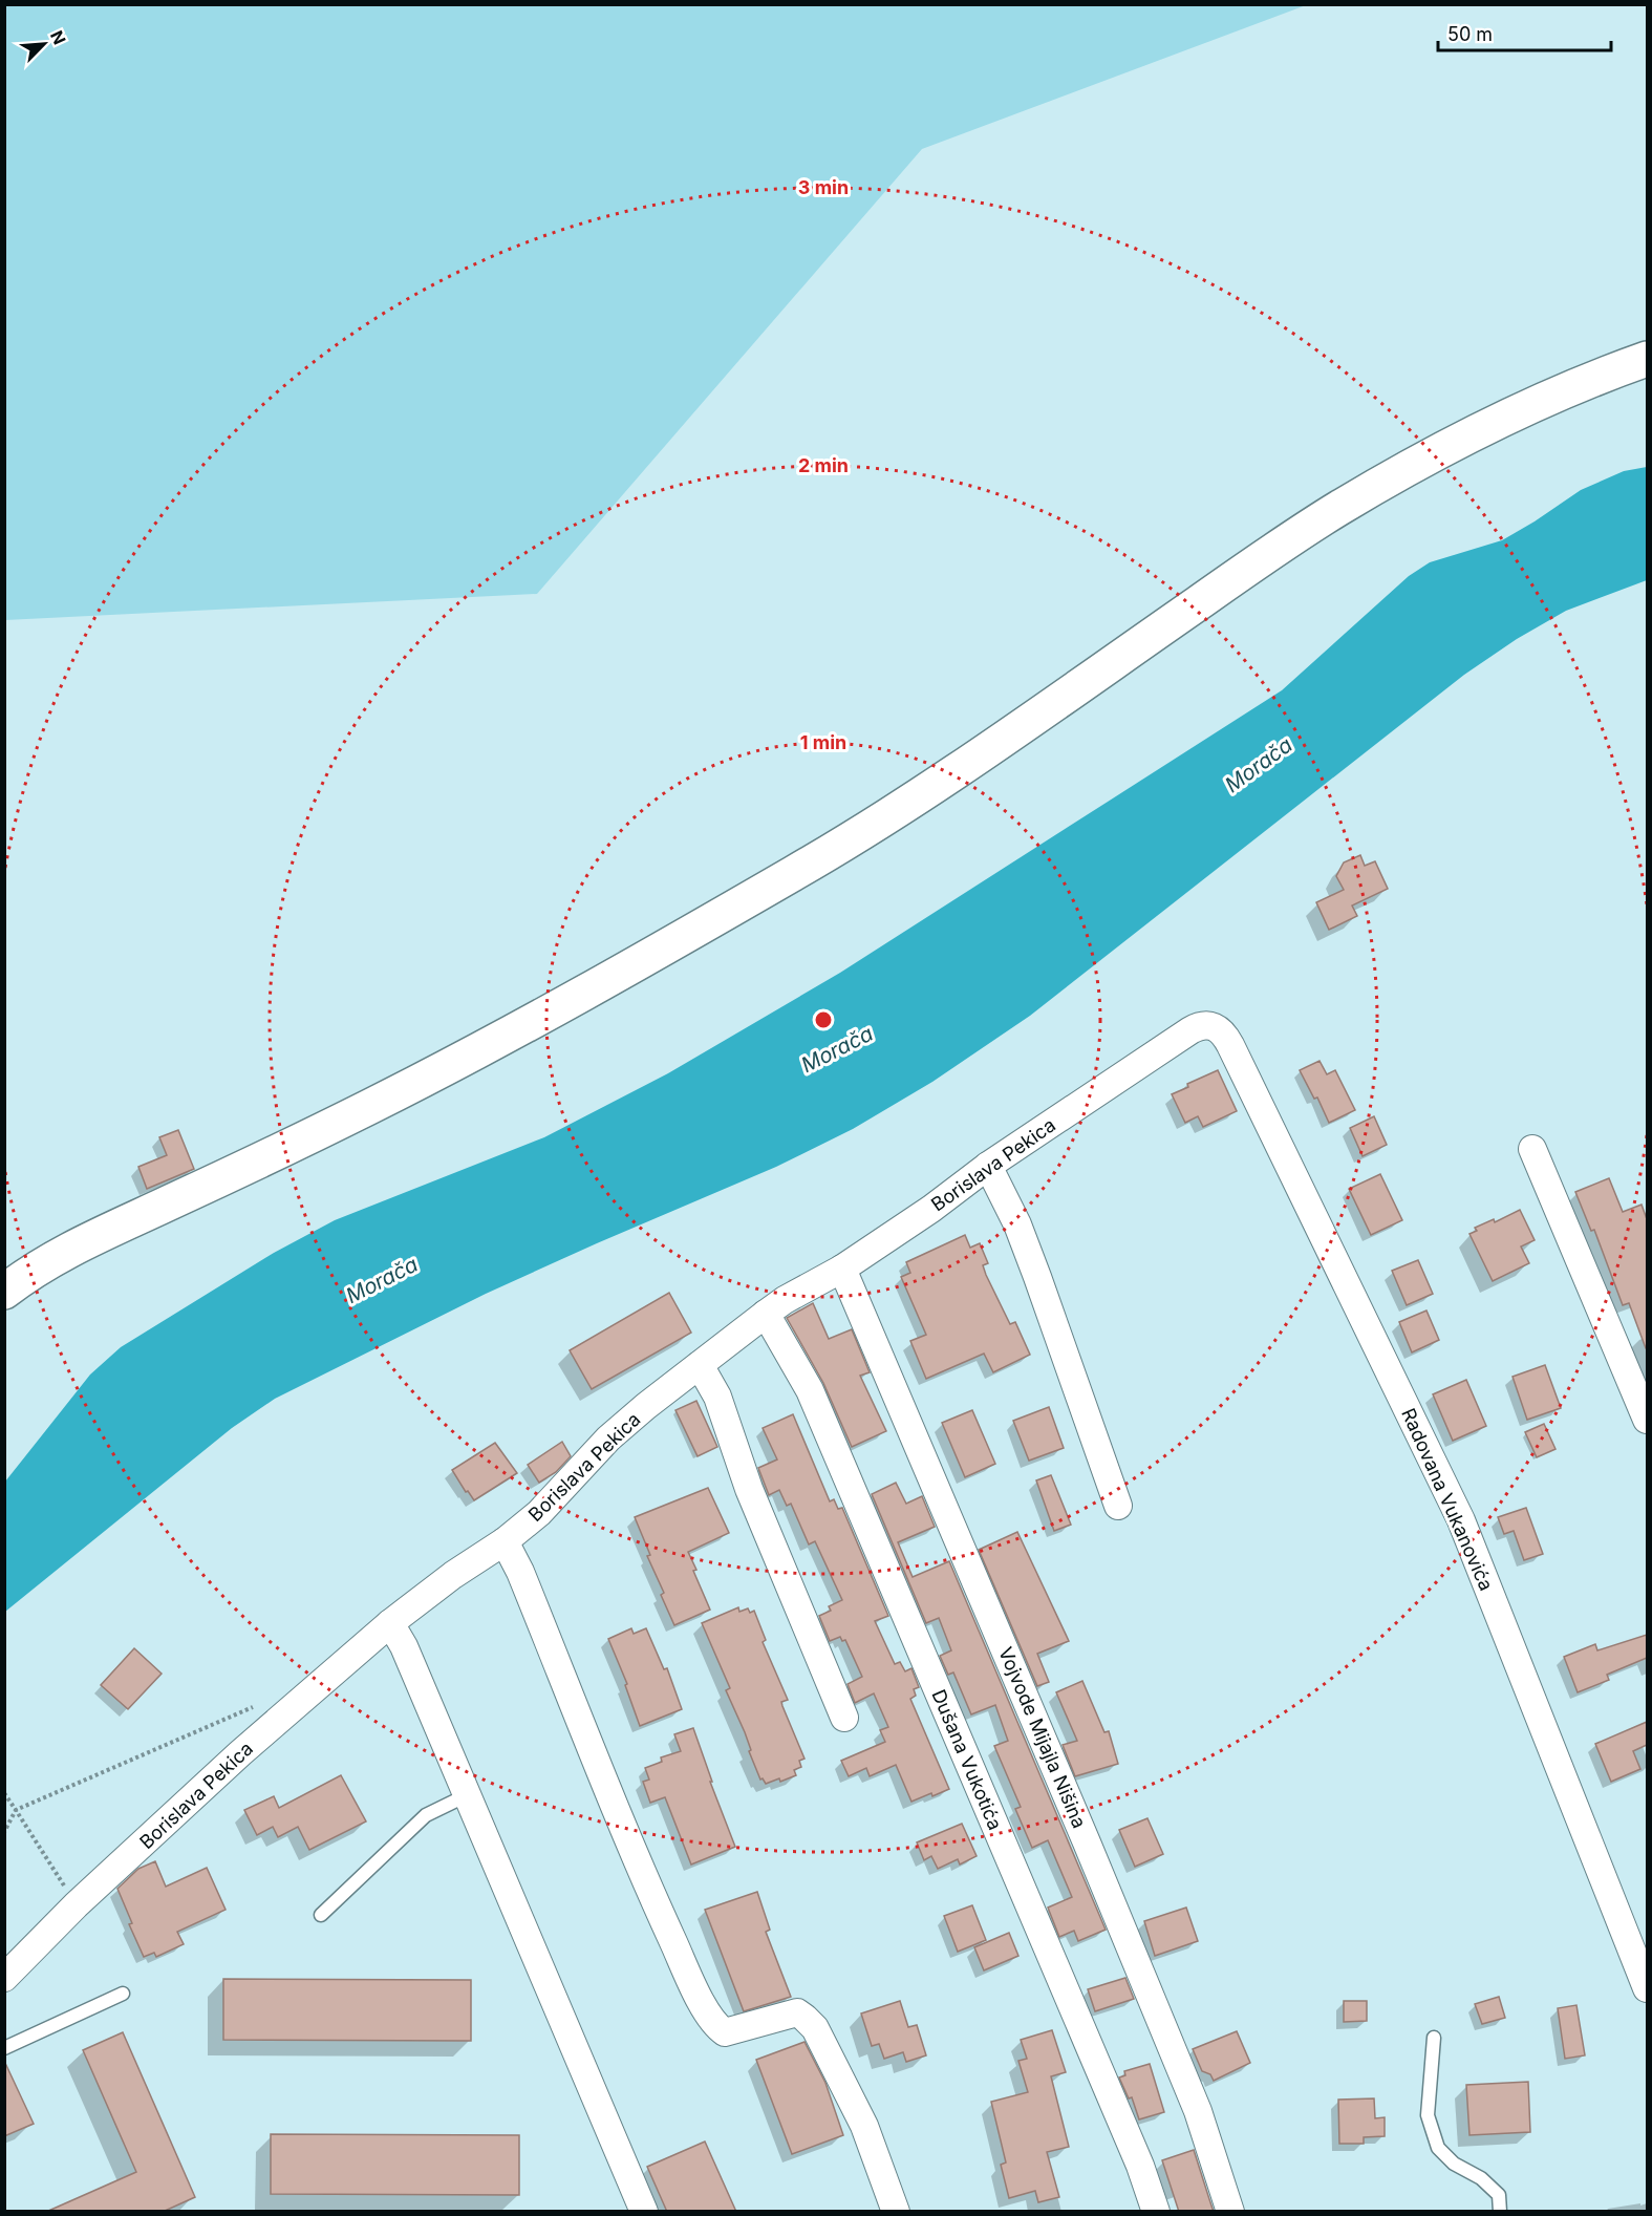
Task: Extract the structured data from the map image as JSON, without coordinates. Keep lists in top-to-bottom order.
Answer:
{
  "streets": {
    "street": [
      "Borislava Pekica",
      "Radovana Vukanovića",
      "Vojvode Mijajla Nišina",
      "Dušana Vukotića"
    ]
  },
  "crossings": [
    ["Borislava Pekica", "Radovana Vukanovića"],
    ["Borislava Pekica", "Vojvode Mijajla Nišina"],
    ["Borislava Pekica", "Dušana Vukotića"]
  ],
  "water": ["Morača"],
  "scale_bar": "50 m",
  "north": "top right",
  "rings": ["3 min", "2 min", "1 min"]
}
